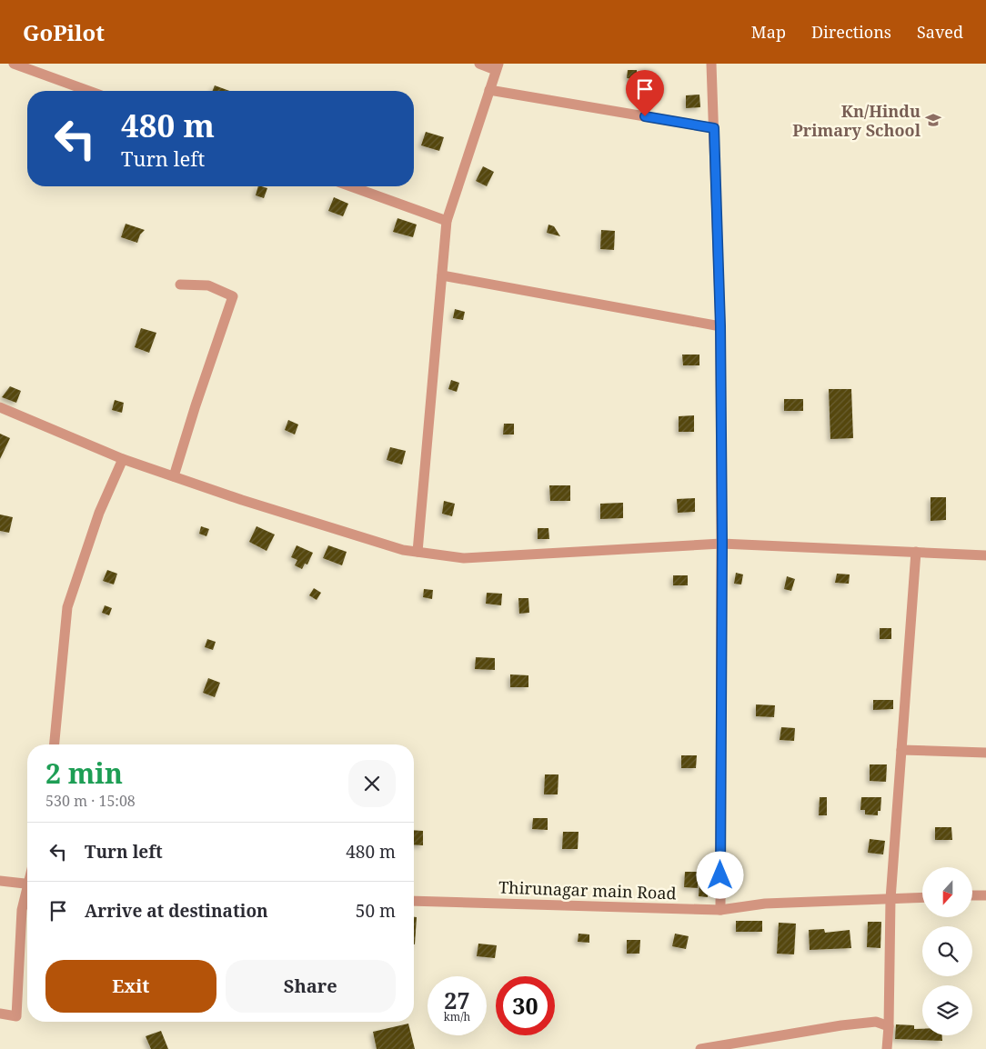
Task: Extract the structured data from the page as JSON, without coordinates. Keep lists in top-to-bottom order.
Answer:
{
  "streets": {
    "street": ["Thirunagar main Road"]
  },
  "places": {
    "school or university": ["Kn/Hindu Primary School"]
  },
  "north": "bottom",
  "page": {
    "header": "GoPilot",
    "nav": ["Map", "Directions", "Saved"],
    "turn": ["480 m", "Turn left"],
    "heading": ["2 min", "530 m · 15:08"],
    "list": [
      {
        "name": "Turn left",
        "value": "480 m"
      },
      {
        "name": "Arrive at destination",
        "value": "50 m"
      }
    ],
    "buttons": ["Exit", "Share"],
    "speed": "27 km/h",
    "limit": "30"
  }
}
